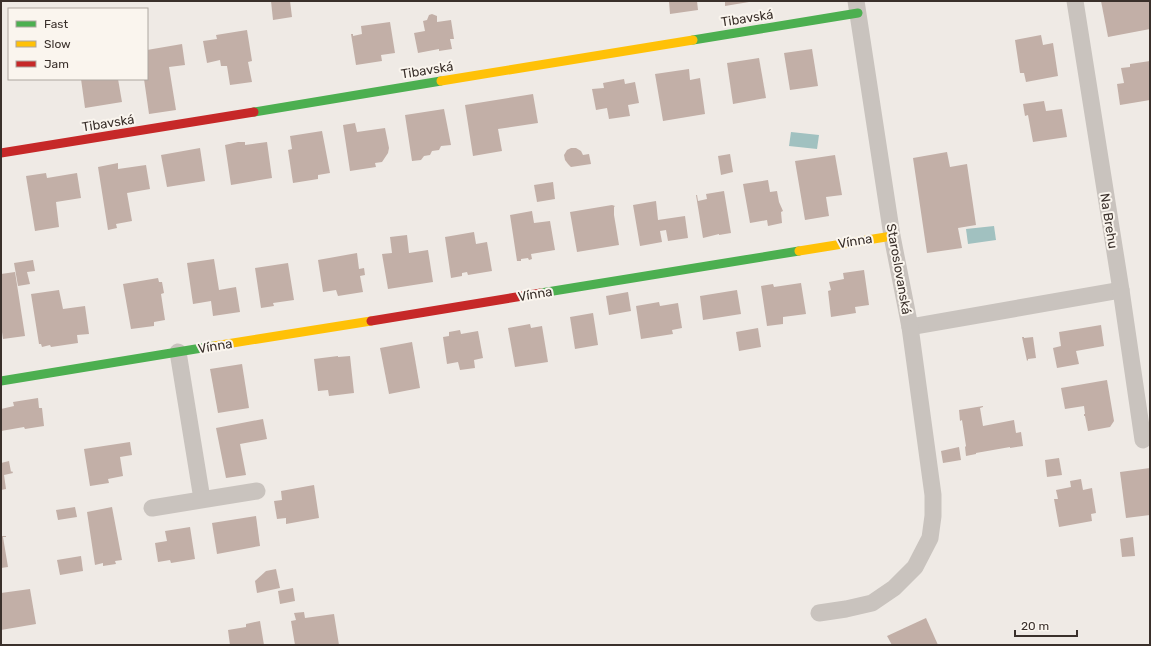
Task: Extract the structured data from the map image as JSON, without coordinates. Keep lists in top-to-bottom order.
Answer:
{
  "streets": {
    "street": [
      "Tibavská",
      "Na Brehu",
      "Vínna",
      "Staroslovanská"
    ]
  },
  "crossings": [
    ["Tibavská", "Staroslovanská"],
    ["Na Brehu", "Staroslovanská"],
    ["Vínna", "Staroslovanská"]
  ],
  "legend": ["Fast", "Slow", "Jam"],
  "scale_bar": "20 m"
}
